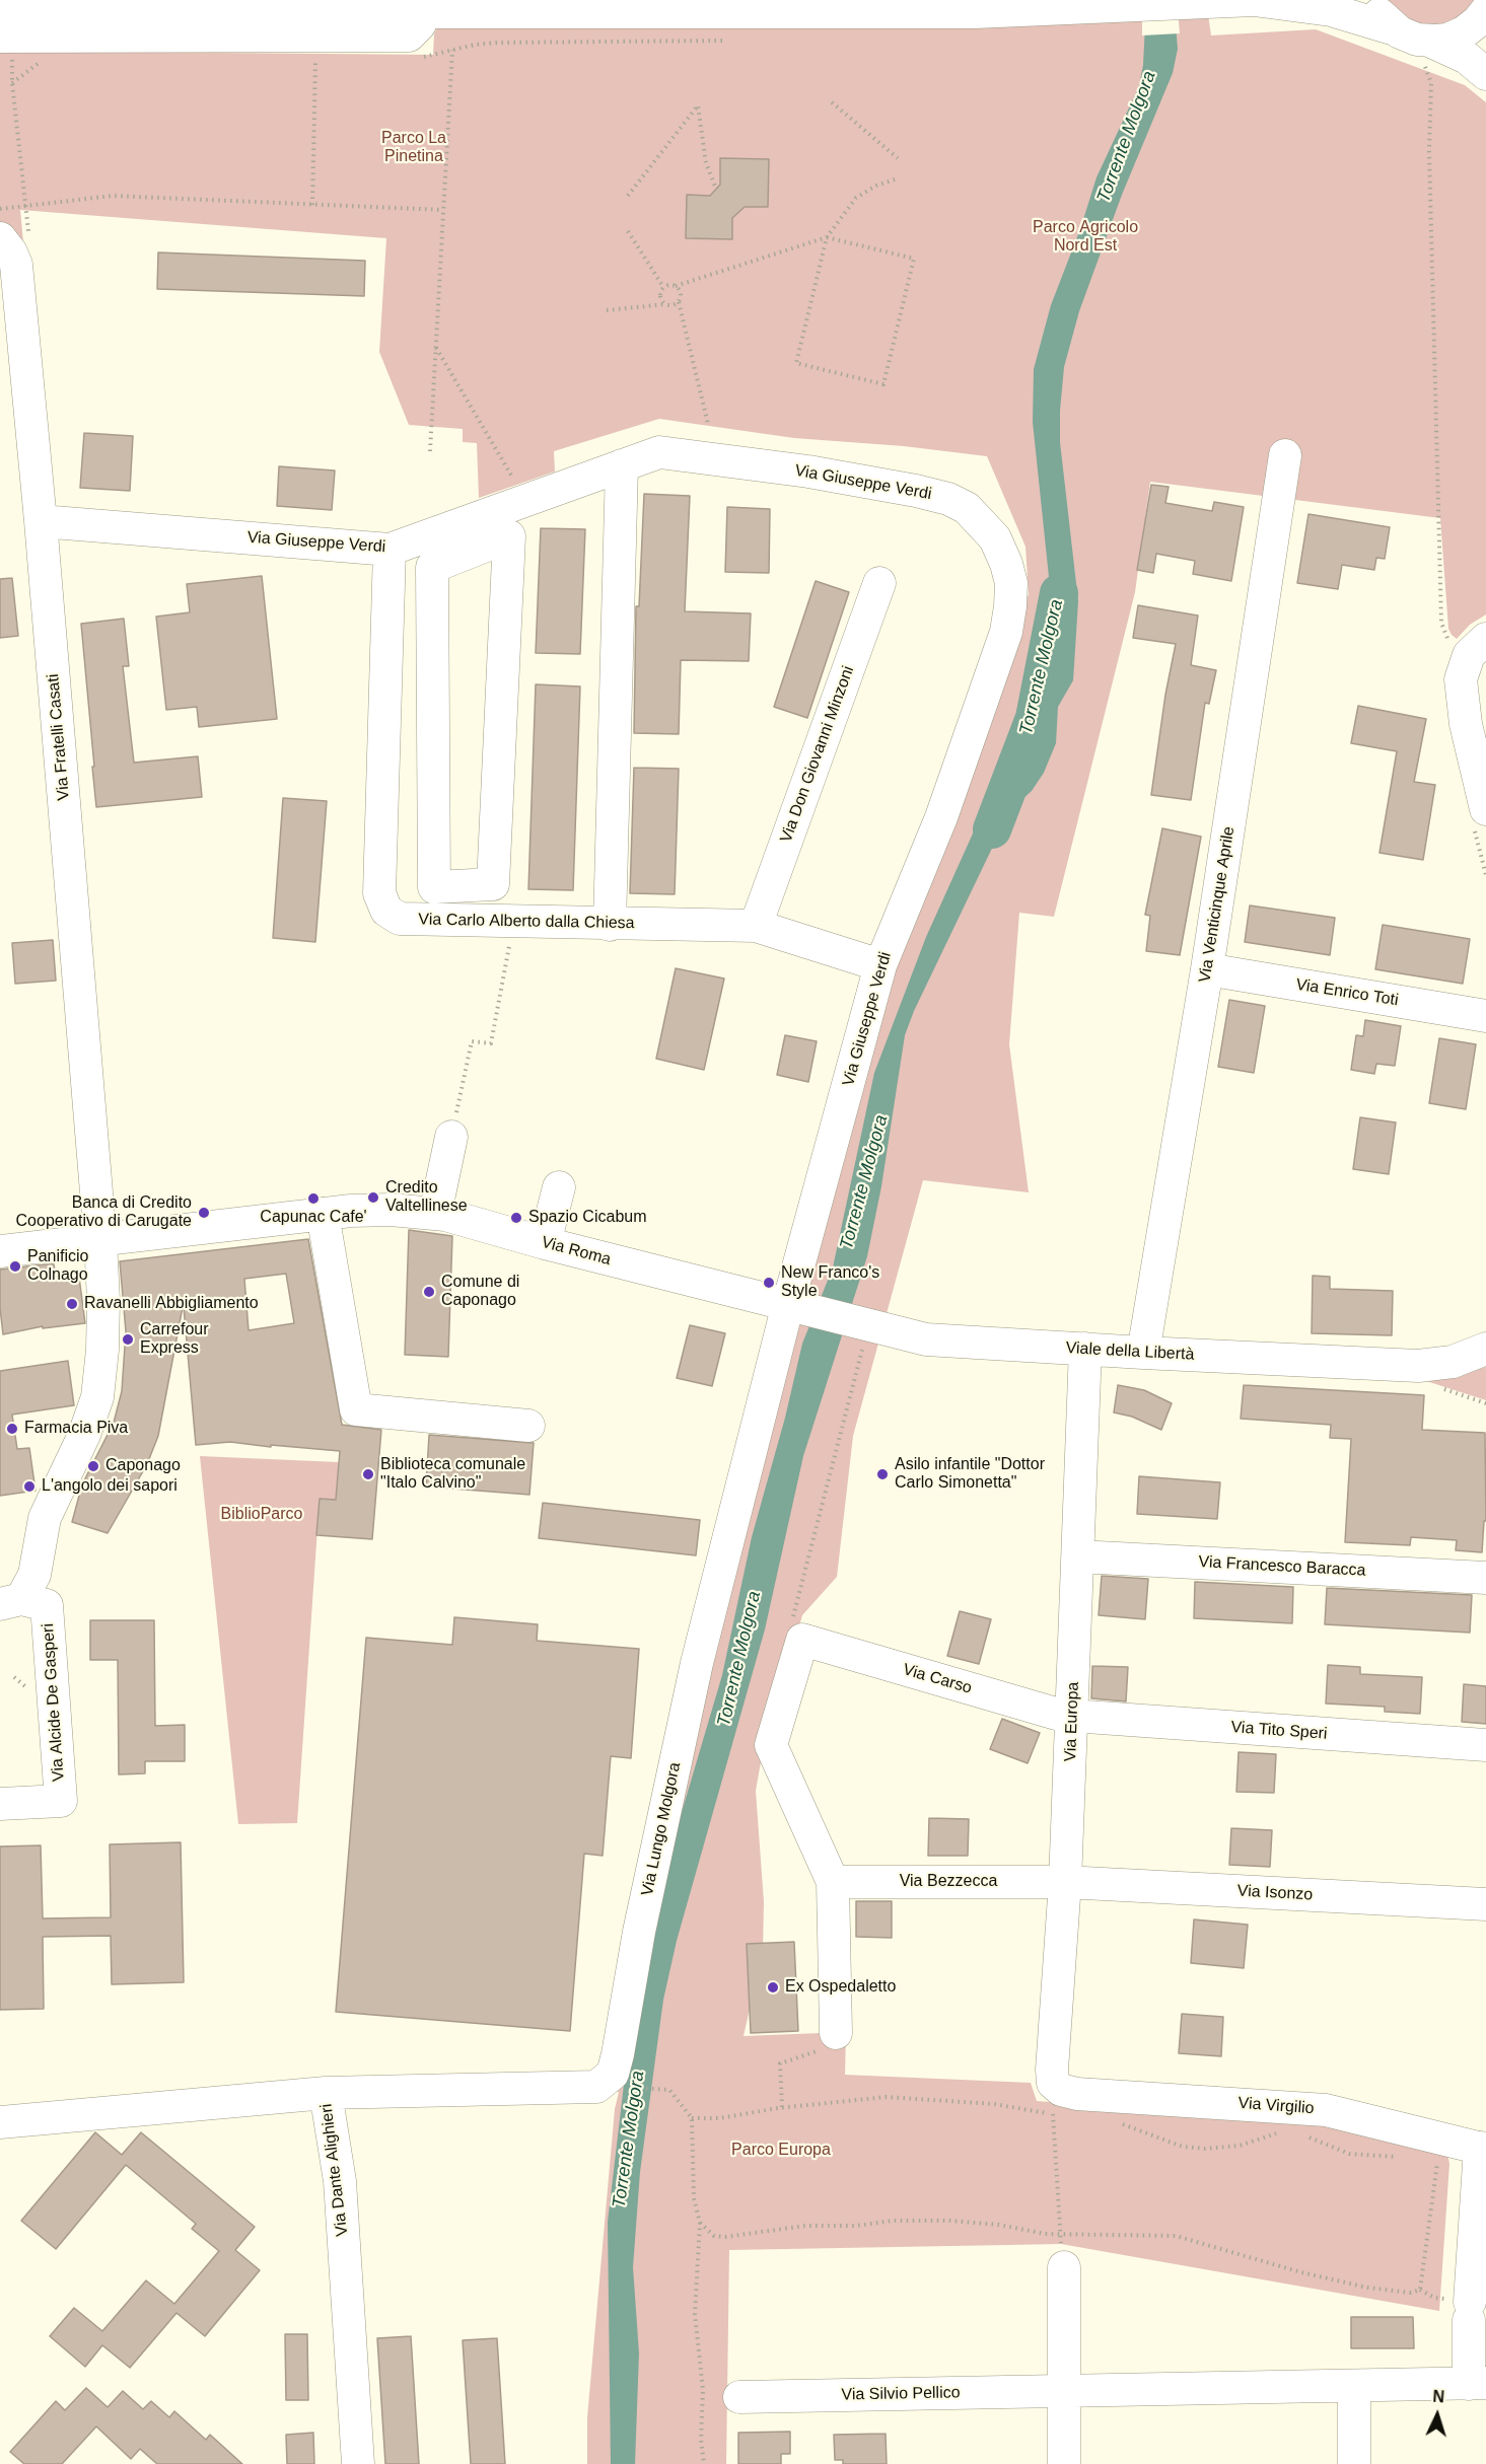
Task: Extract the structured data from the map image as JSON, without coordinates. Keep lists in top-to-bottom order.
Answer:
{
  "streets": {
    "street": [
      "Via Giuseppe Verdi",
      "Via Fratelli Casati",
      "Via Don Giovanni Minzoni",
      "Via Venticinque Aprile",
      "Via Carlo Alberto dalla Chiesa",
      "Via Enrico Toti",
      "Via Roma",
      "Viale della Libertà",
      "Via Francesco Baracca",
      "Via Carso",
      "Via Alcide De Gasperi",
      "Via Europa",
      "Via Tito Speri",
      "Via Lungo Molgora",
      "Via Bezzecca",
      "Via Isonzo",
      "Via Virgilio",
      "Via Dante Alighieri",
      "Via Silvio Pellico"
    ]
  },
  "crossings": [
    ["Via Giuseppe Verdi", "Via Fratelli Casati"],
    ["Via Giuseppe Verdi", "Via Carlo Alberto dalla Chiesa"],
    ["Via Giuseppe Verdi", "Via Roma"],
    ["Via Giuseppe Verdi", "Via Lungo Molgora"],
    ["Via Fratelli Casati", "Via Roma"],
    ["Via Fratelli Casati", "Via Alcide De Gasperi"],
    ["Via Don Giovanni Minzoni", "Via Carlo Alberto dalla Chiesa"],
    ["Via Venticinque Aprile", "Via Enrico Toti"],
    ["Via Venticinque Aprile", "Viale della Libertà"],
    ["Via Roma", "Viale della Libertà"],
    ["Via Roma", "Via Alcide De Gasperi"],
    ["Via Roma", "Via Lungo Molgora"],
    ["Viale della Libertà", "Via Europa"],
    ["Via Francesco Baracca", "Via Europa"],
    ["Via Carso", "Via Europa"],
    ["Via Carso", "Via Tito Speri"],
    ["Via Europa", "Via Tito Speri"],
    ["Via Europa", "Via Bezzecca"],
    ["Via Europa", "Via Isonzo"],
    ["Via Europa", "Via Virgilio"],
    ["Via Lungo Molgora", "Via Dante Alighieri"],
    ["Via Bezzecca", "Via Isonzo"]
  ],
  "water": ["Torrente Molgora"],
  "parks": [
    "Parco La Pinetina",
    "Parco Agricolo Nord Est",
    "BiblioParco",
    "Parco Europa"
  ],
  "places": [
    "Credito Valtellinese",
    "Capunac Cafe'",
    "Banca di Credito Cooperativo di Carugate",
    "Spazio Cicabum",
    "Panificio Colnago",
    "New Franco's Style",
    "Comune di Caponago",
    "Ravanelli Abbigliamento",
    "Carrefour Express",
    "Farmacia Piva",
    "Caponago",
    "Biblioteca comunale \"Italo Calvino\"",
    "Asilo infantile \"Dottor Carlo Simonetta\"",
    "L'angolo dei sapori",
    "Ex Ospedaletto"
  ],
  "north": "top"
}
